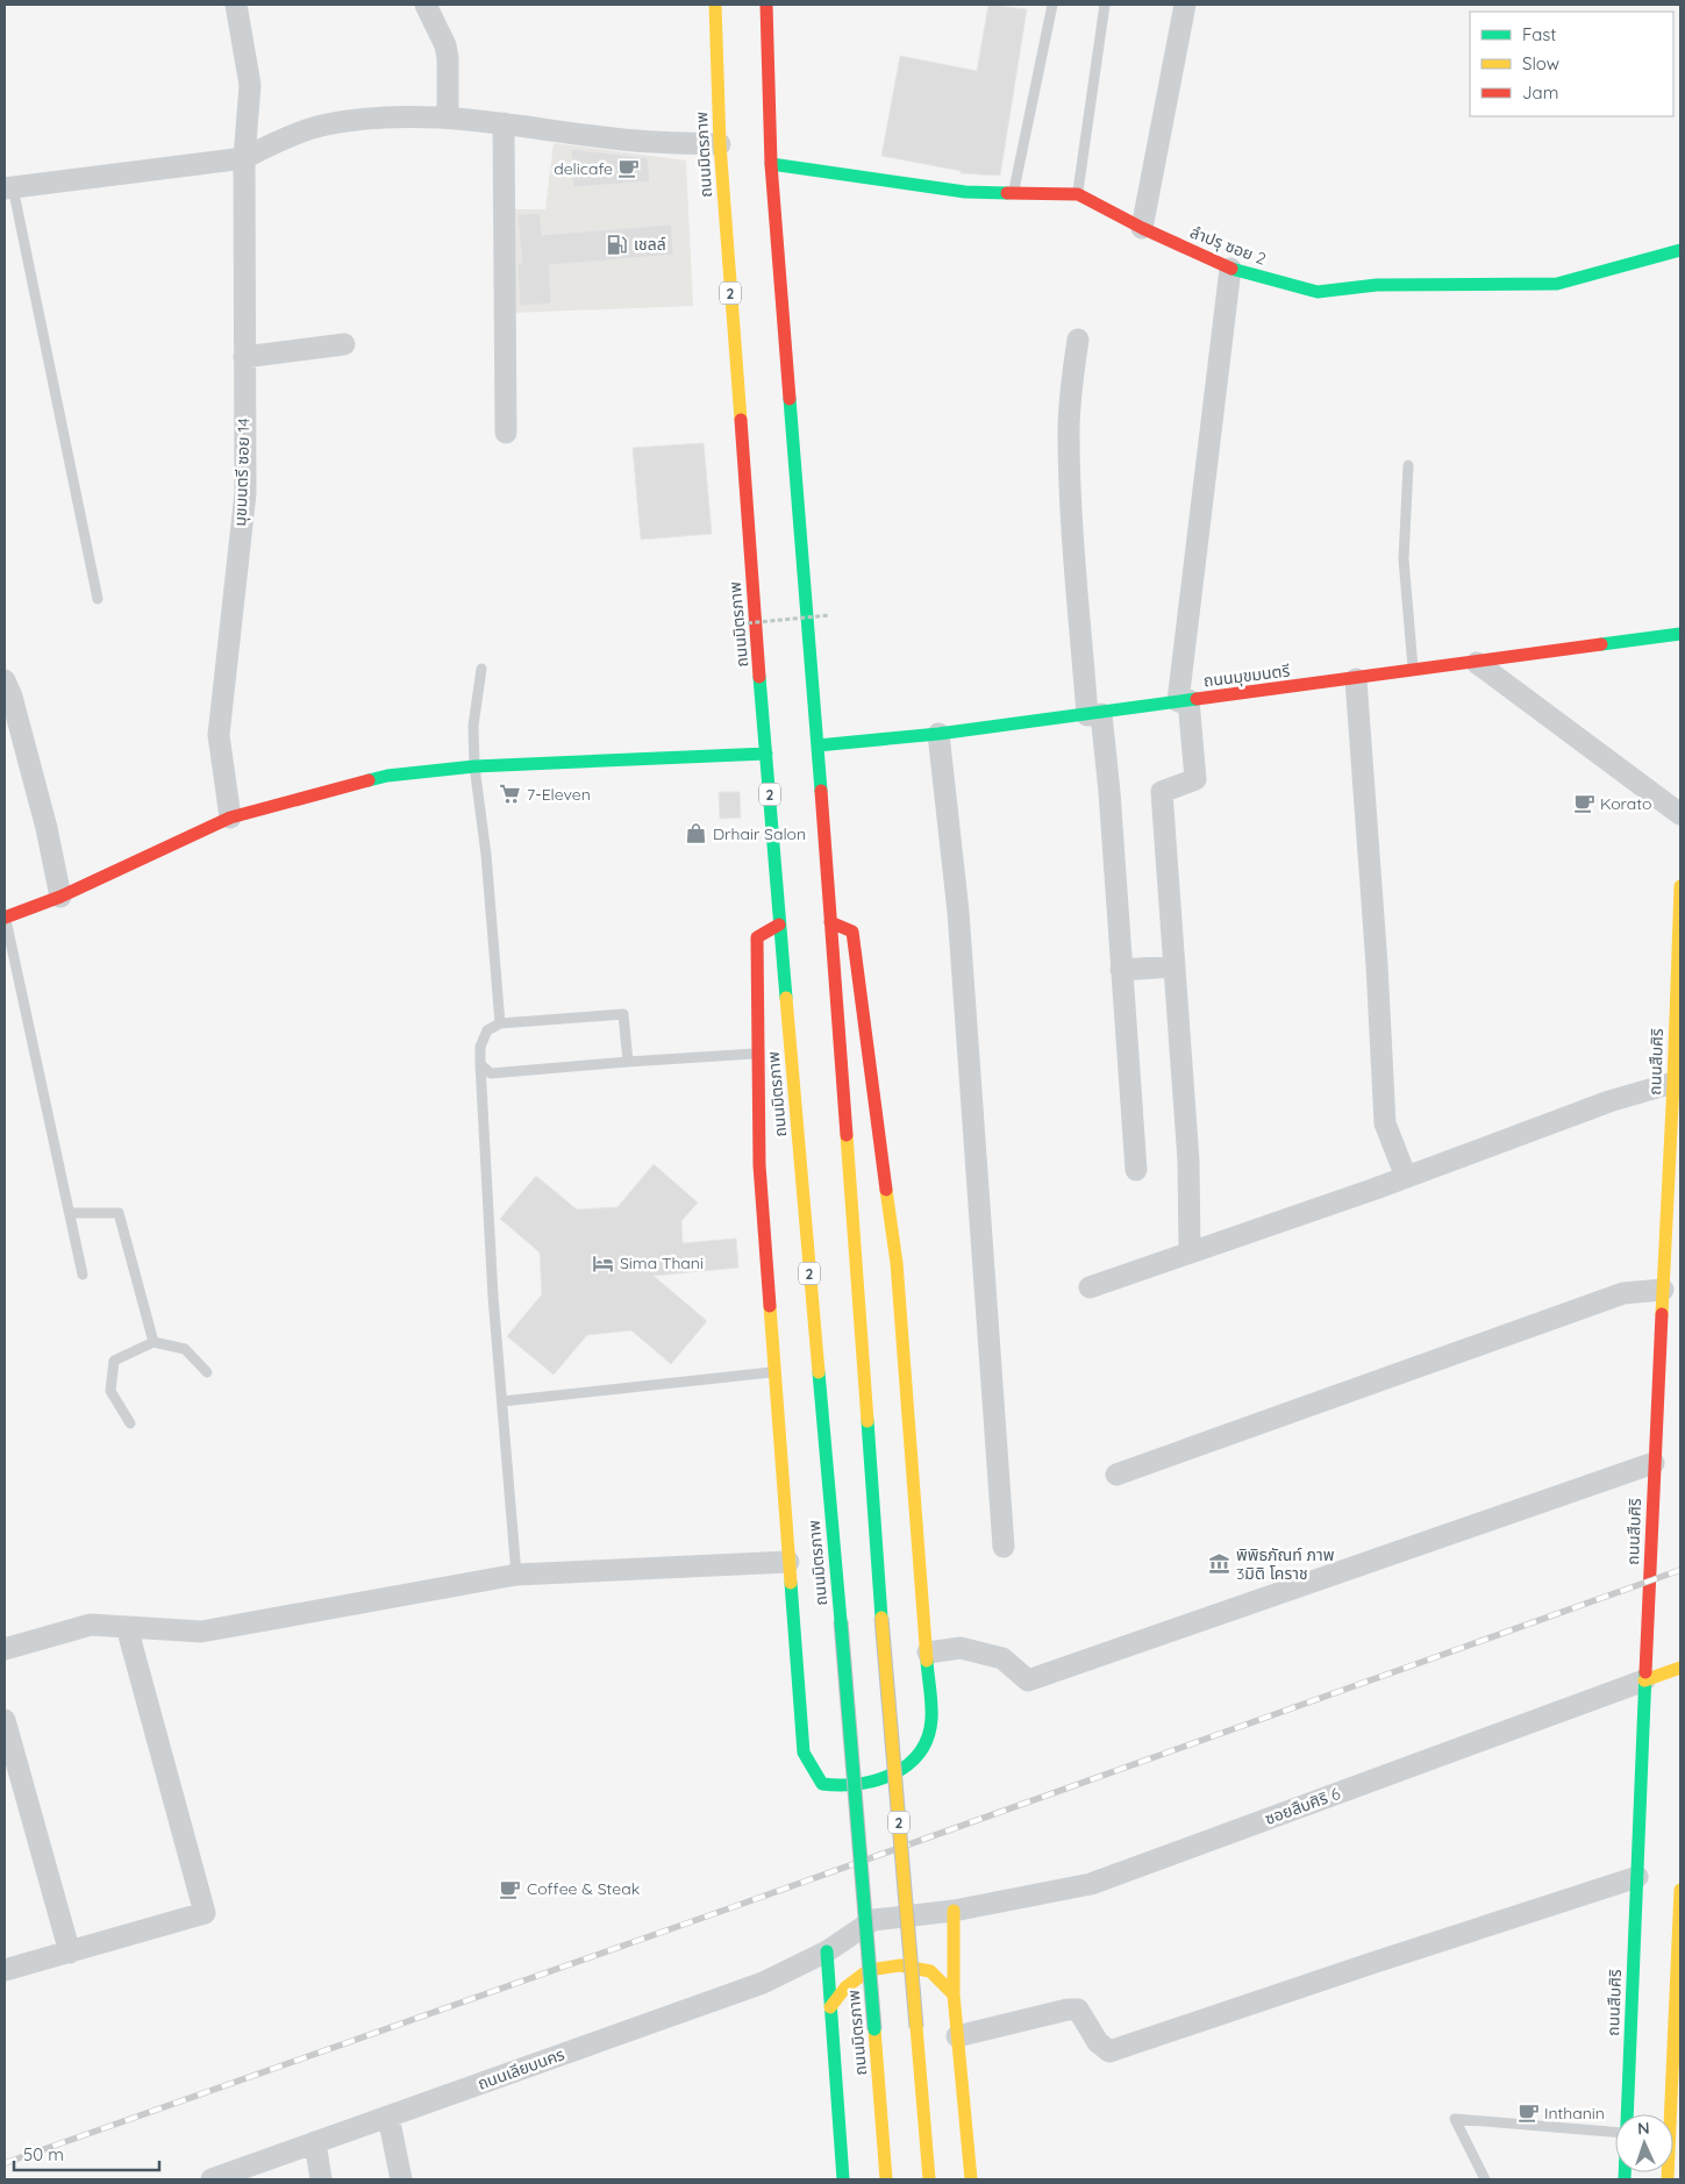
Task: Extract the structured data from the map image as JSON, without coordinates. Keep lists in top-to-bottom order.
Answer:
{
  "streets": {
    "main road": [
      "ถนนมิตรภาพ",
      "ลำปรุ ซอย 2",
      "2",
      "ถนนมุขมนตรี",
      "ถนนสืบศิริ"
    ],
    "street": ["มุขมนตรี ซอย 14", "ซอยสืบศิริ 6", "ถนนเลียบนคร"]
  },
  "crossings": [
    ["ลำปรุ ซอย 2", "2"],
    ["2", "ถนนมุขมนตรี"],
    ["ถนนสืบศิริ", "ซอยสืบศิริ 6"],
    ["ซอยสืบศิริ 6", "ถนนเลียบนคร"]
  ],
  "places": {
    "cafe": [
      "delicafe",
      "Korato",
      "Coffee & Steak",
      "Inthanin"
    ],
    "fuel station": ["เชลล์"],
    "supermarket": ["7-Eleven"],
    "shop": ["Drhair Salon"],
    "hotel": ["Sima Thani"],
    "museum": ["พิพิธภัณท์ ภาพ 3มิติ โคราช"]
  },
  "legend": ["Fast", "Slow", "Jam"],
  "scale_bar": "50 m",
  "north": "top"
}
